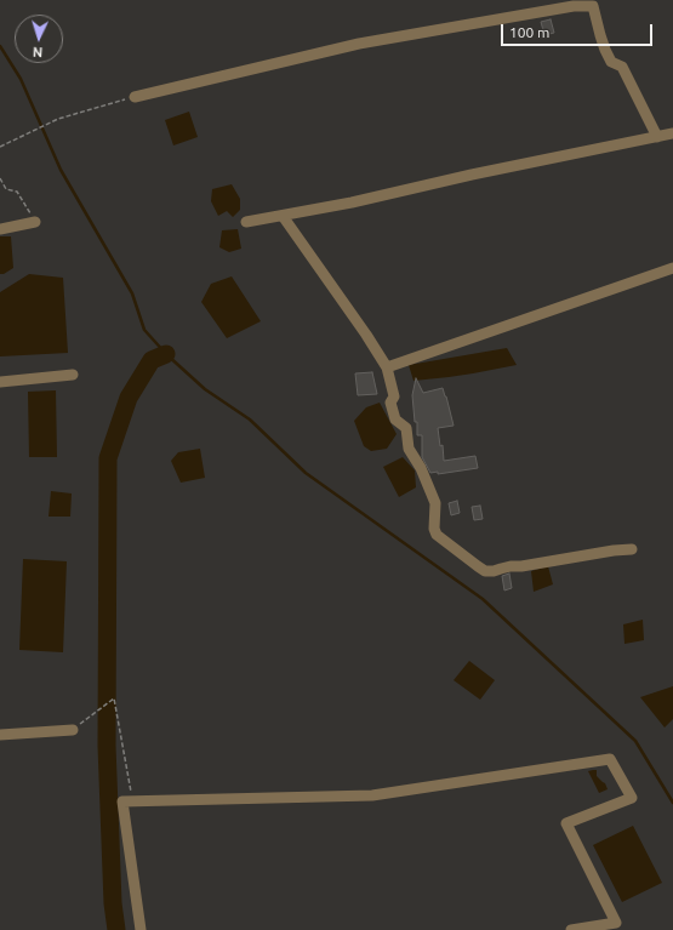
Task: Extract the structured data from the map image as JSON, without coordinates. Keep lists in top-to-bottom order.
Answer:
{
  "scale_bar": "100 m",
  "north": "bottom"
}
